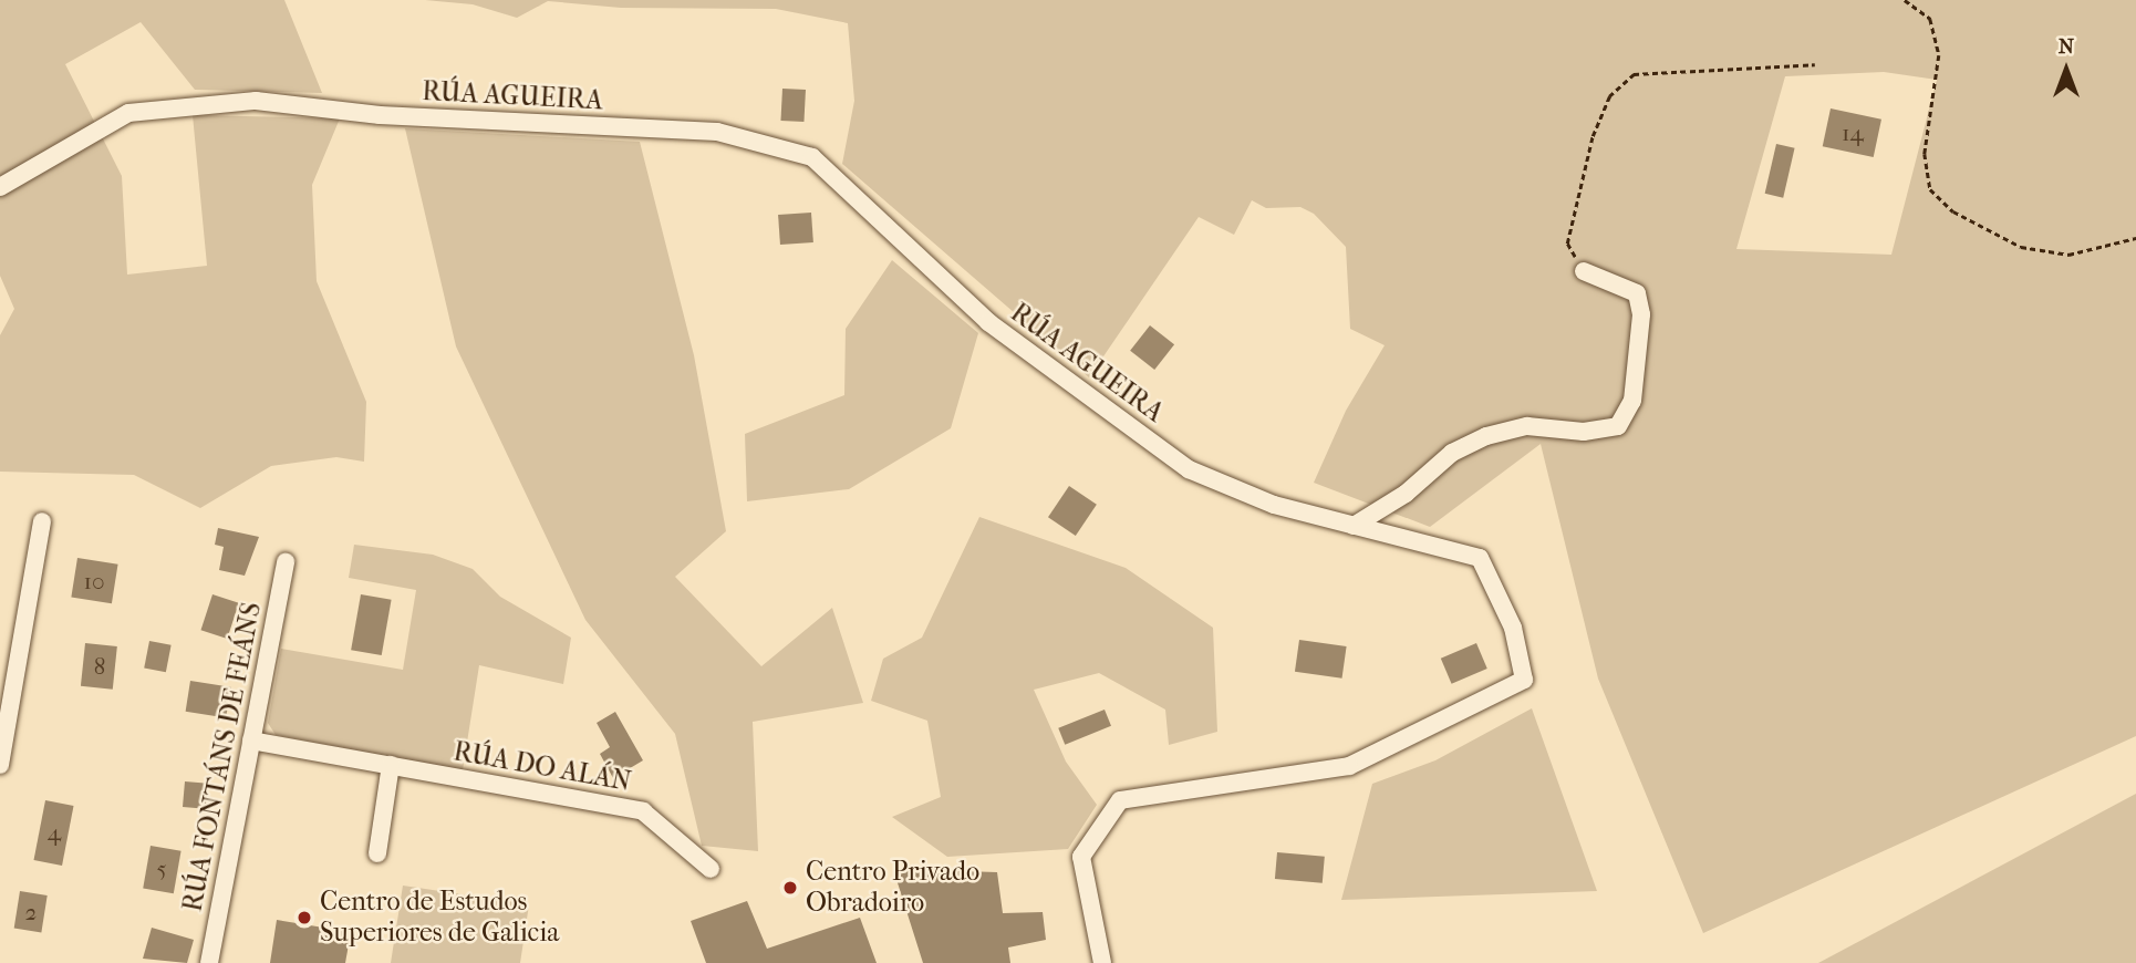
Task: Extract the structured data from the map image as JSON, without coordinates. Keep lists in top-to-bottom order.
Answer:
{
  "streets": {
    "street": ["RÚA AGUEIRA", "RÚA FONTÁNS DE FEÁNS", "RÚA DO ALÁN"]
  },
  "crossings": [
    ["RÚA FONTÁNS DE FEÁNS", "RÚA DO ALÁN"]
  ],
  "places": ["Centro Privado Obradoiro", "Centro de Estudos Superiores de Galicia"],
  "house_numbers": [
    "14",
    "10",
    "8",
    "4",
    "5",
    "2"
  ],
  "north": "top"
}
